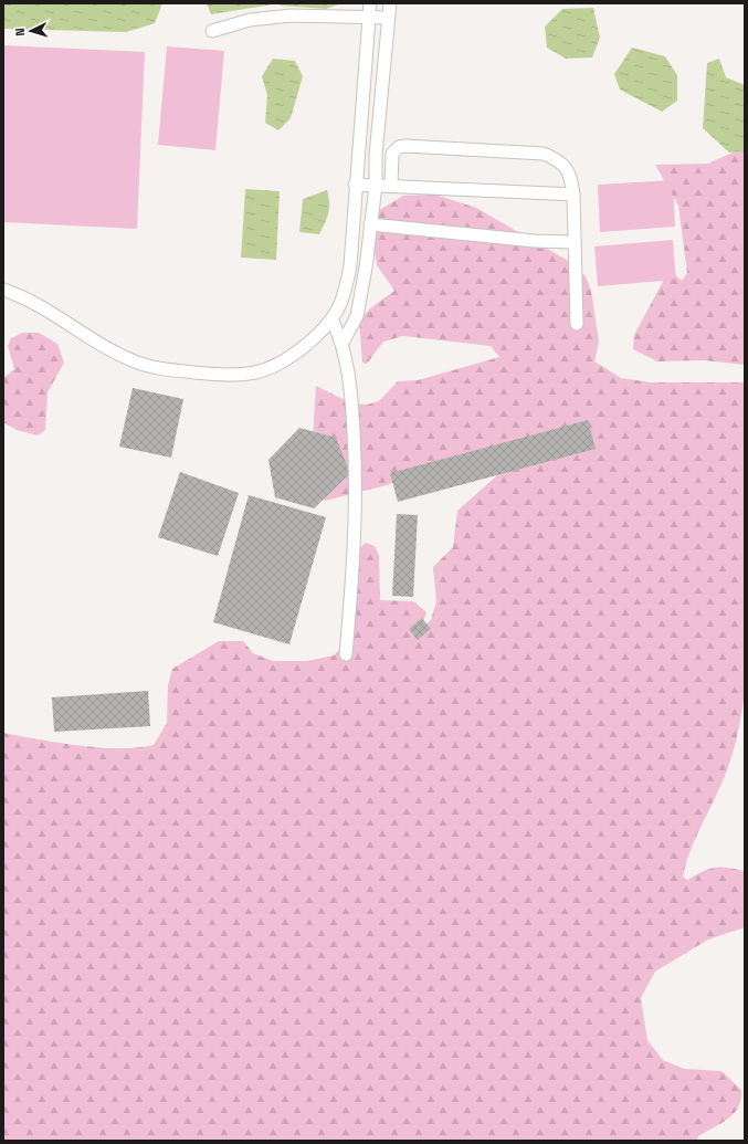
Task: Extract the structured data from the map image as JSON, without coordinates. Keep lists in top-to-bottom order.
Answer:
{
  "north": "left"
}
